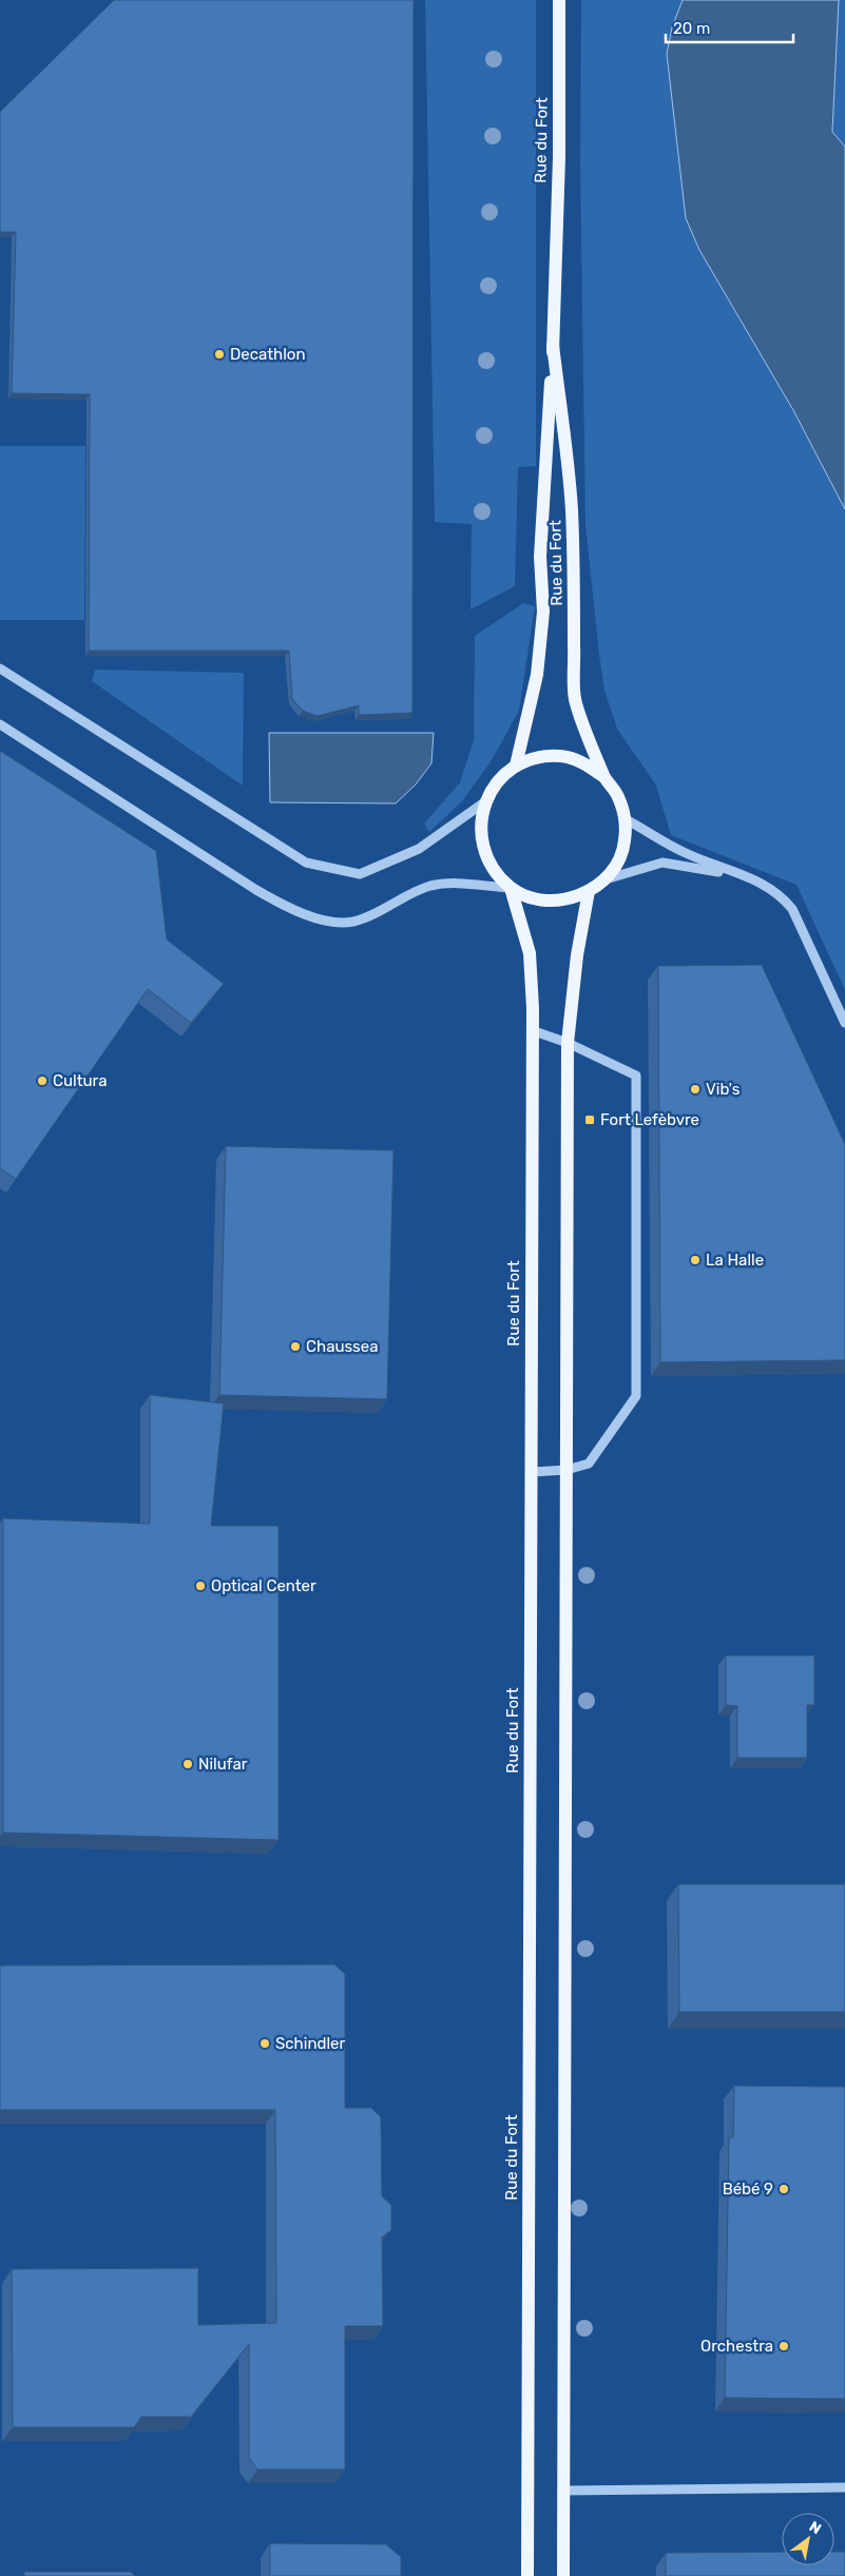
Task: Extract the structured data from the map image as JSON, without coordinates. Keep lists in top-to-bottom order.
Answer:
{
  "streets": {
    "main road": ["Rue du Fort"]
  },
  "places": {
    "other": [
      "Decathlon",
      "Cultura",
      "Vib's",
      "La Halle",
      "Chaussea",
      "Optical Center",
      "Nilufar",
      "Schindler",
      "Bébé 9",
      "Orchestra"
    ],
    "transit": ["Fort Lefèbvre"]
  },
  "scale_bar": "20 m",
  "north": "top right"
}
